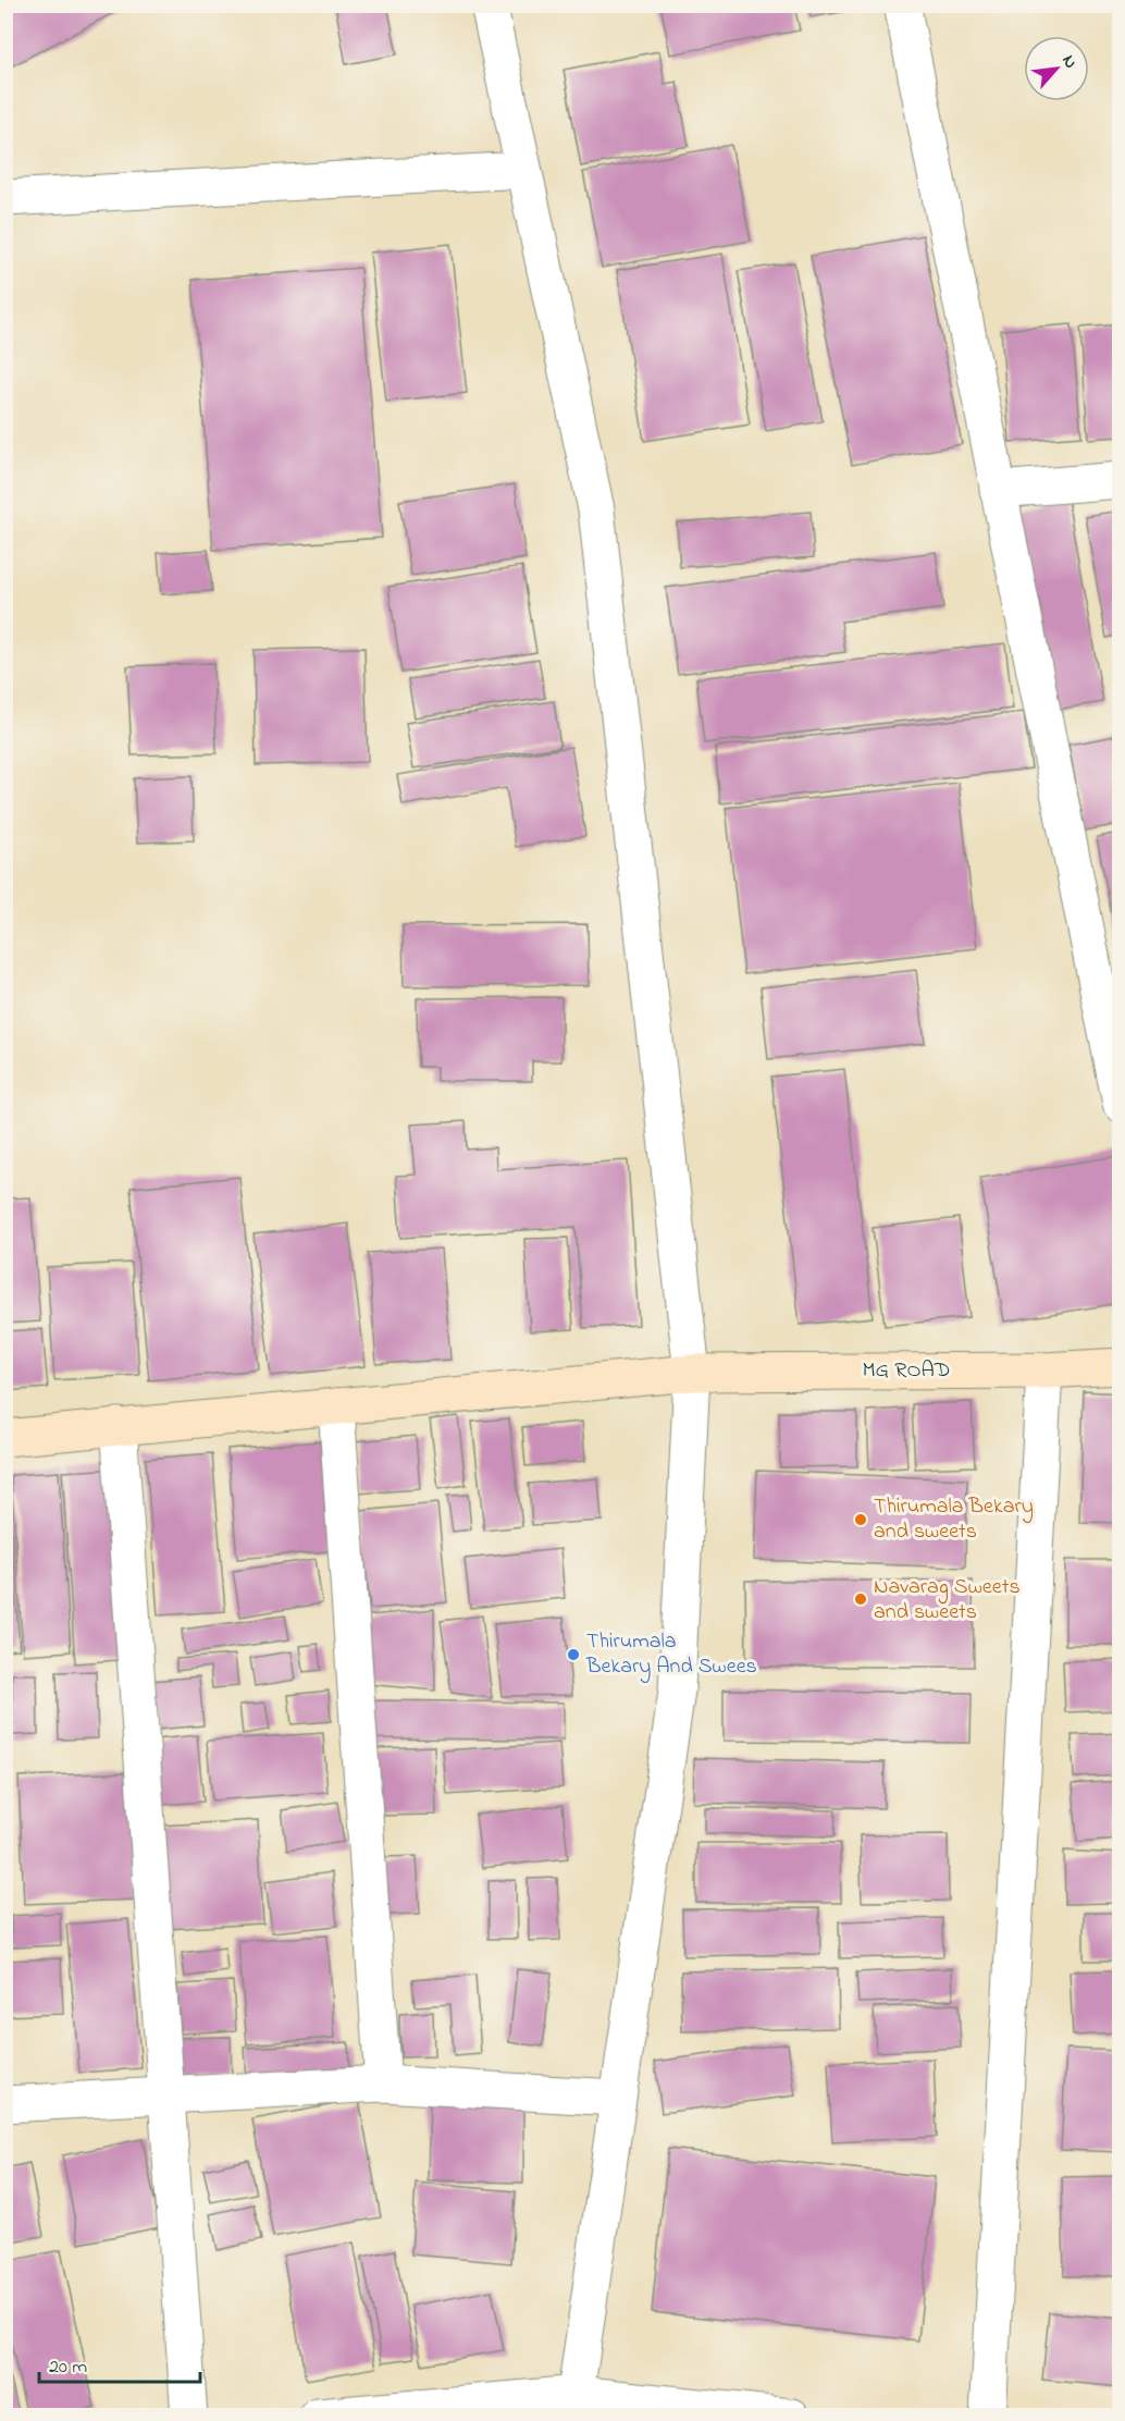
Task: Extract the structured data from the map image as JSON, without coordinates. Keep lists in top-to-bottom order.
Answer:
{
  "streets": {
    "main road": ["MG ROAD"]
  },
  "places": ["Thirumala Bekary and sweets", "Navarag Sweets and sweets", "Thirumala Bekary And Swees"],
  "scale_bar": "20 m",
  "north": "top right"
}
